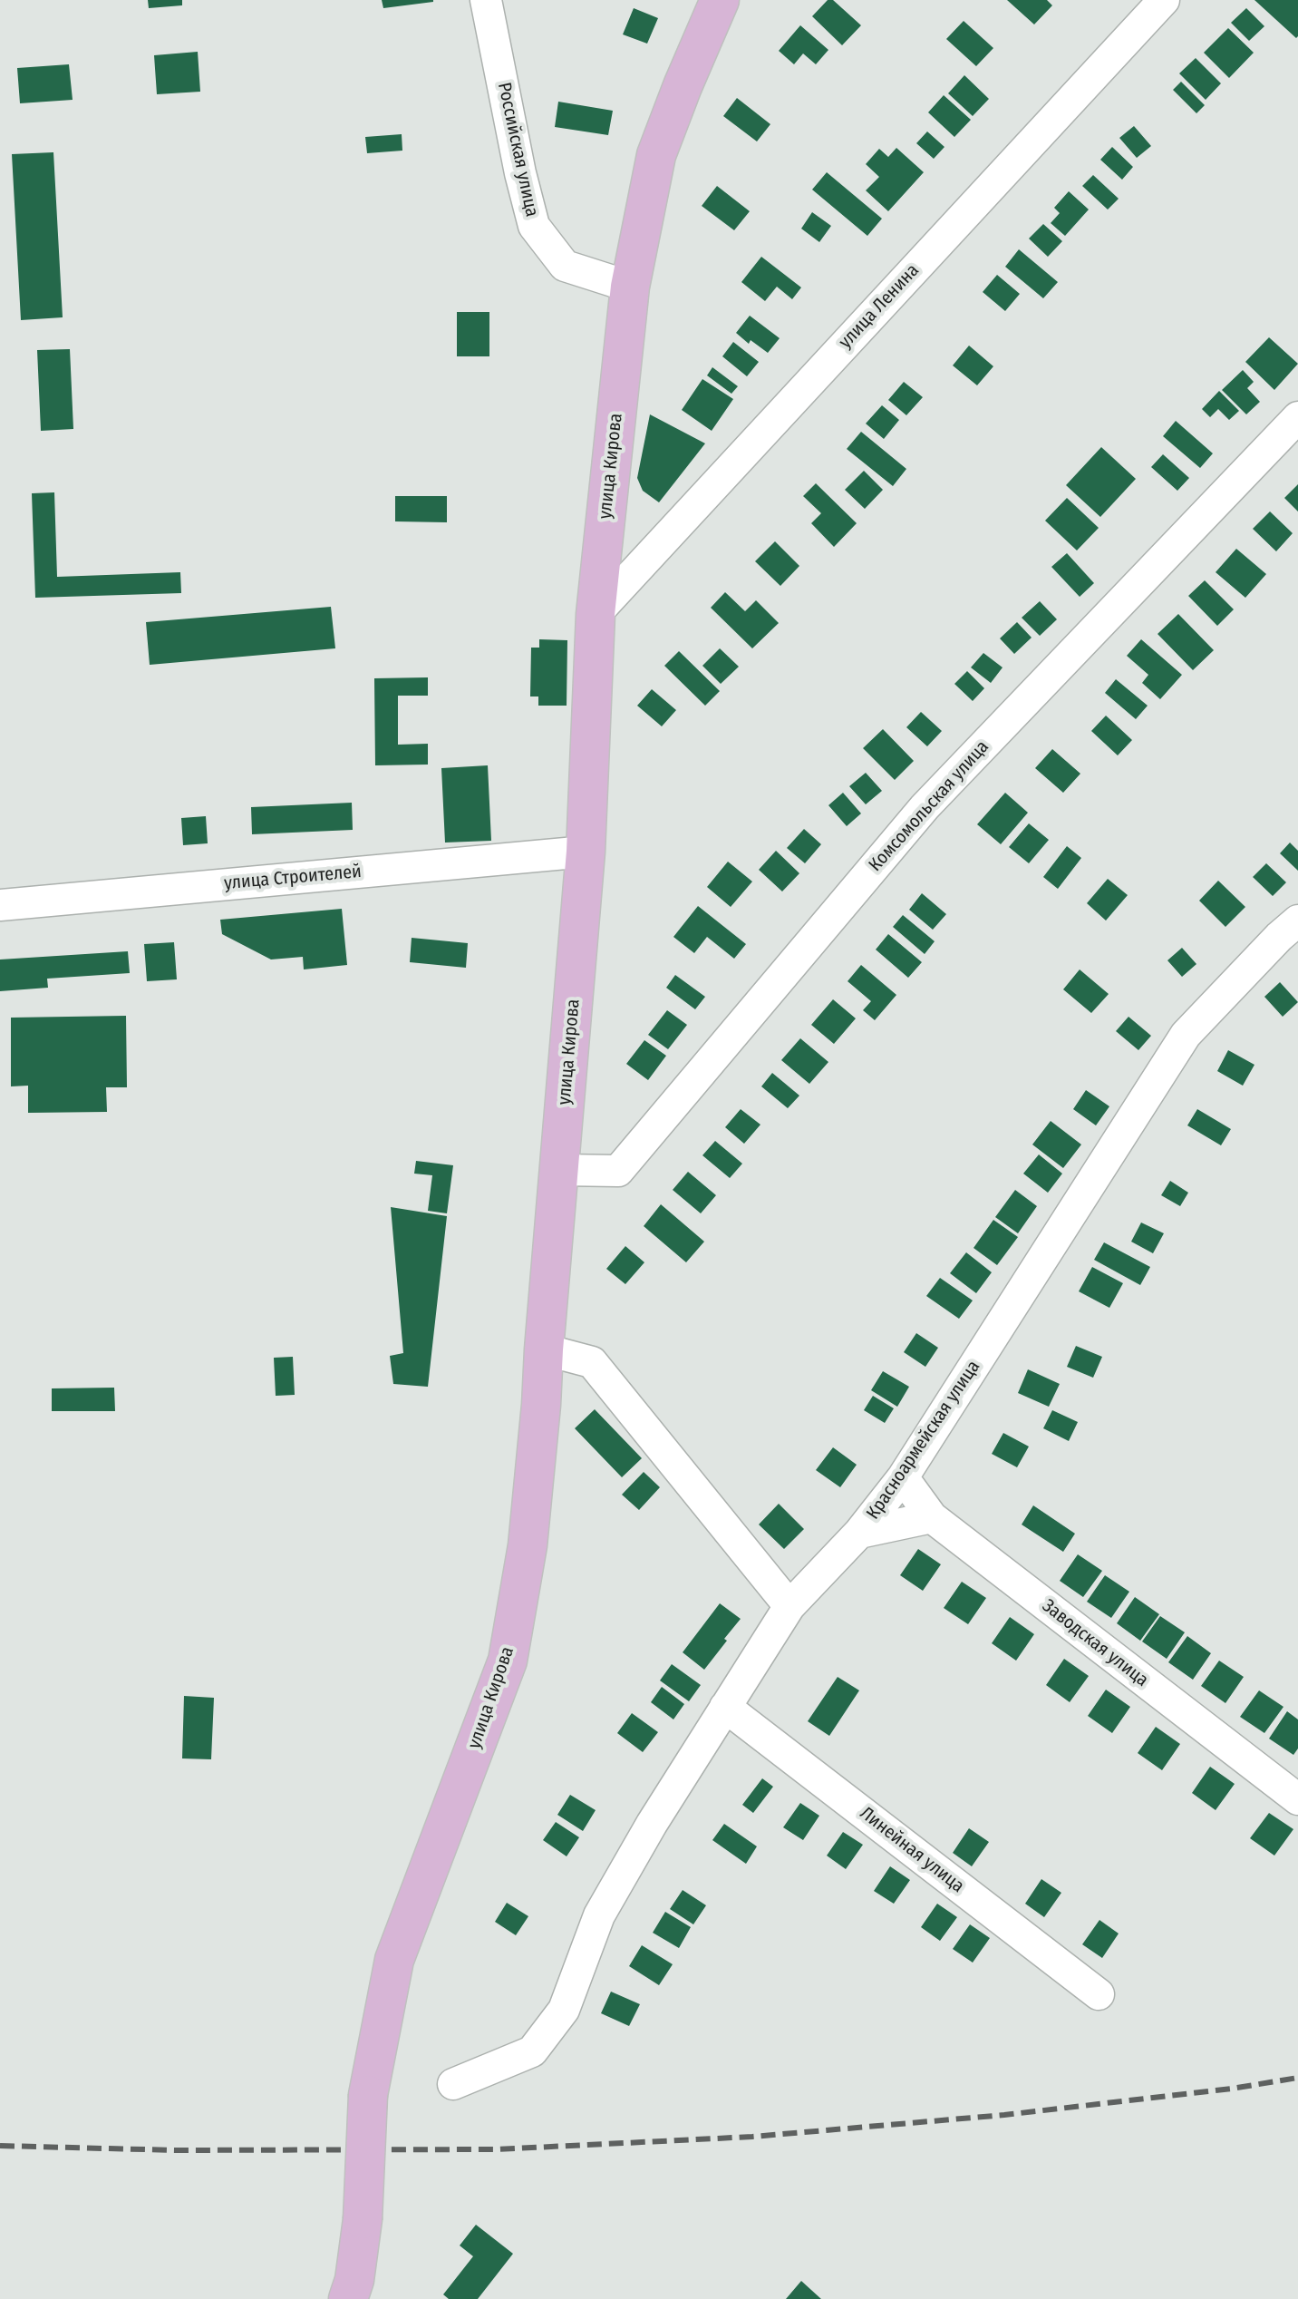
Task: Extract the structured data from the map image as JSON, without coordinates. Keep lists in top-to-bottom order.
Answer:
{
  "streets": {
    "main road": ["улица Кирова"],
    "street": [
      "Российская улица",
      "улица Ленина",
      "Комсомольская улица",
      "улица Строителей",
      "Красноармейская улица",
      "Заводская улица",
      "Линейная улица"
    ]
  },
  "crossings": [
    ["Российская улица", "улица Кирова"],
    ["улица Ленина", "улица Кирова"],
    ["улица Кирова", "Комсомольская улица"],
    ["улица Кирова", "улица Строителей"],
    ["Красноармейская улица", "Заводская улица"],
    ["Красноармейская улица", "Линейная улица"]
  ]
}
